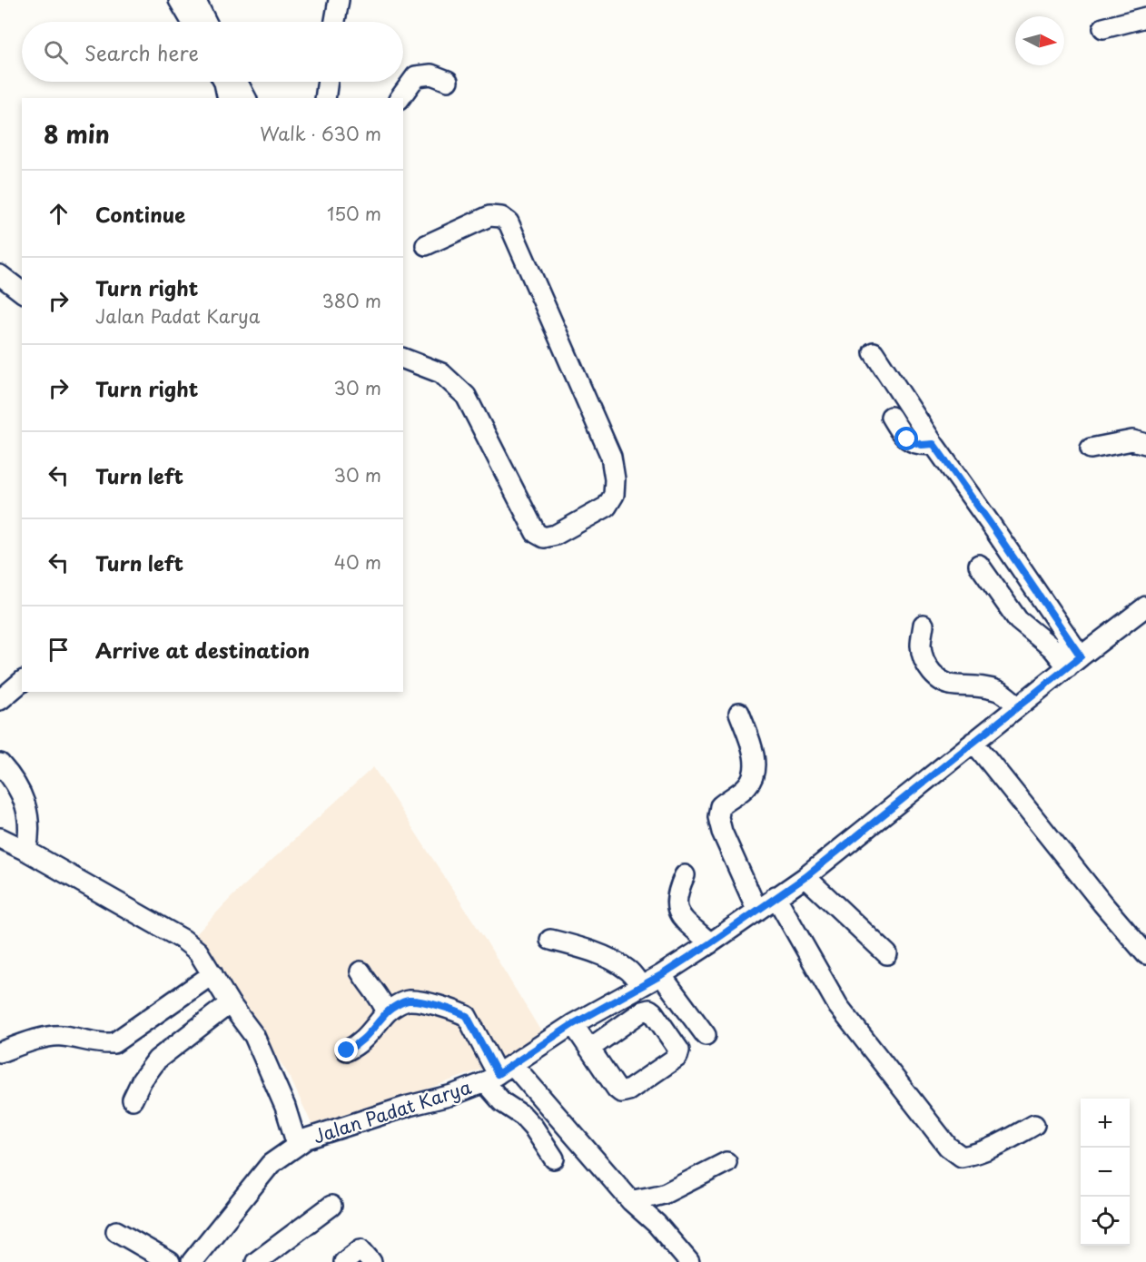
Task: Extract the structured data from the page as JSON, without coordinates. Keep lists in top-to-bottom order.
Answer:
{
  "streets": {
    "street": ["Jalan Padat Karya"]
  },
  "north": "right",
  "page": {
    "search": "Search here",
    "heading": ["8 min", "Walk · 630 m"],
    "list": [
      ["Continue", "150 m"],
      ["Turn right", "Jalan Padat Karya", "380 m"],
      ["Turn right", "30 m"],
      ["Turn left", "30 m"],
      ["Turn left", "40 m"],
      "Arrive at destination"
    ],
    "map_buttons": ["+", "−"]
  }
}
